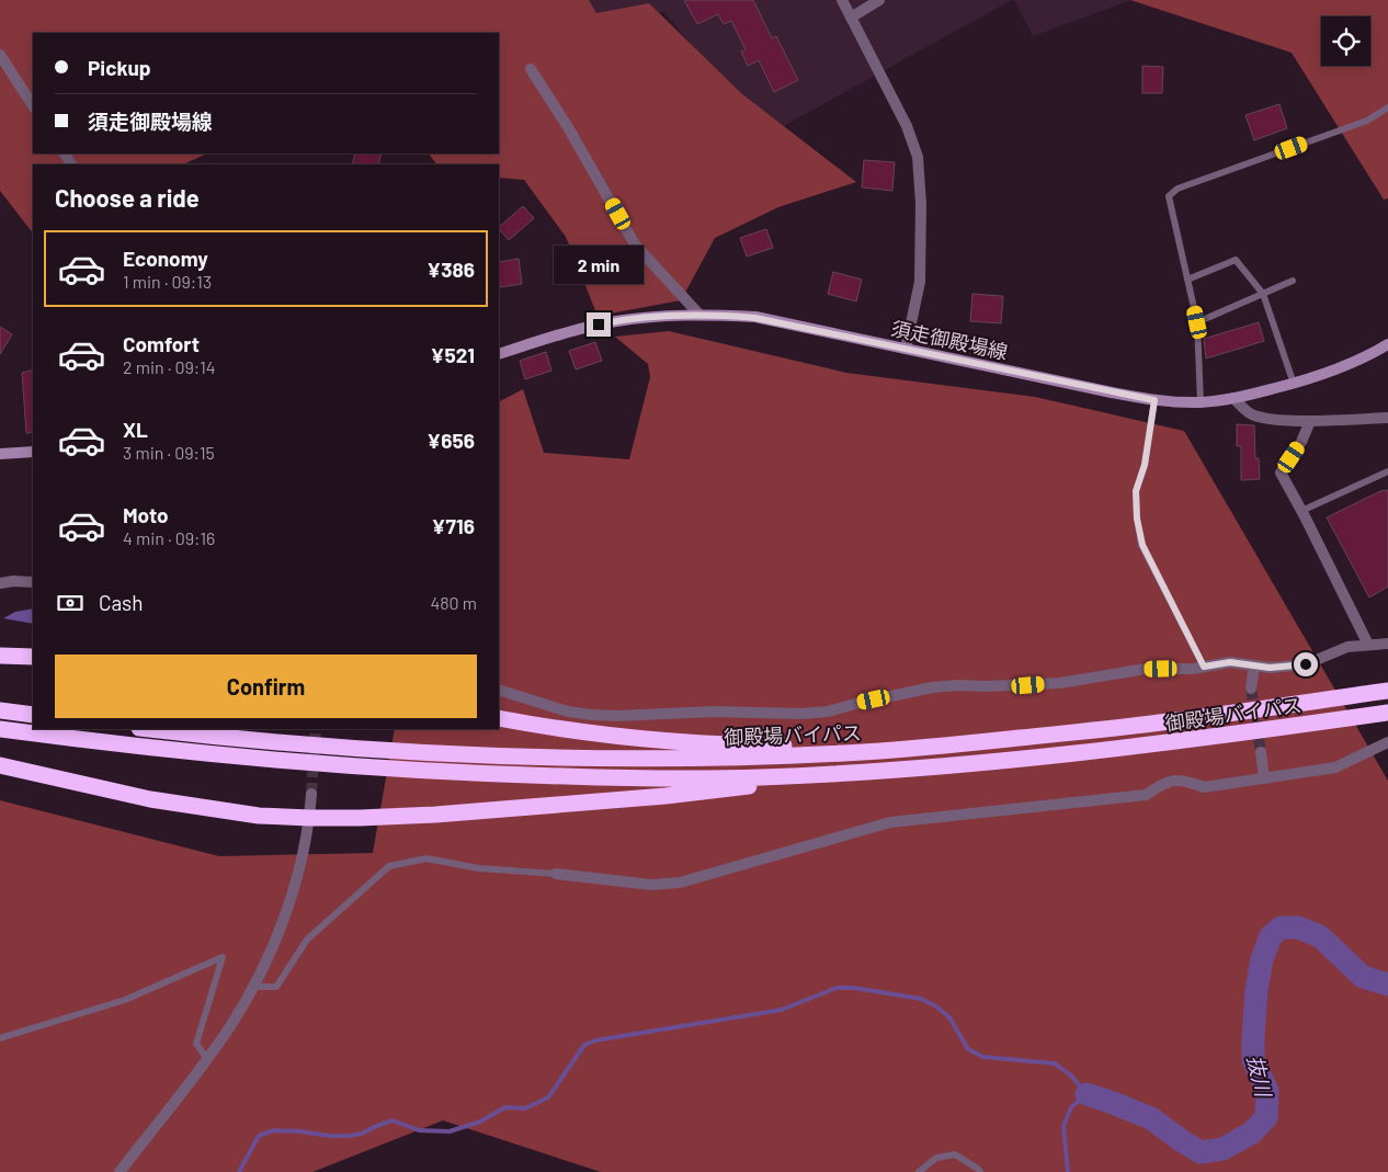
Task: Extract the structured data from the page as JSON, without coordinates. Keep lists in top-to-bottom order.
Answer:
{
  "streets": {
    "highway": ["御殿場バイパス"],
    "main road": ["須走御殿場線"]
  },
  "water": ["抜川"],
  "page": {
    "banner": ["Pickup", "須走御殿場線"],
    "heading": "Choose a ride",
    "list": [
      {
        "name": "Economy",
        "note": "1 min · 09:13",
        "value": "¥386"
      },
      {
        "name": "Comfort",
        "note": "2 min · 09:14",
        "value": "¥521"
      },
      {
        "name": "XL",
        "note": "3 min · 09:15",
        "value": "¥656"
      },
      {
        "name": "Moto",
        "note": "4 min · 09:16",
        "value": "¥716"
      }
    ],
    "bubble": "2 min",
    "pay": ["Cash", "480 m"],
    "buttons": "Confirm"
  }
}
